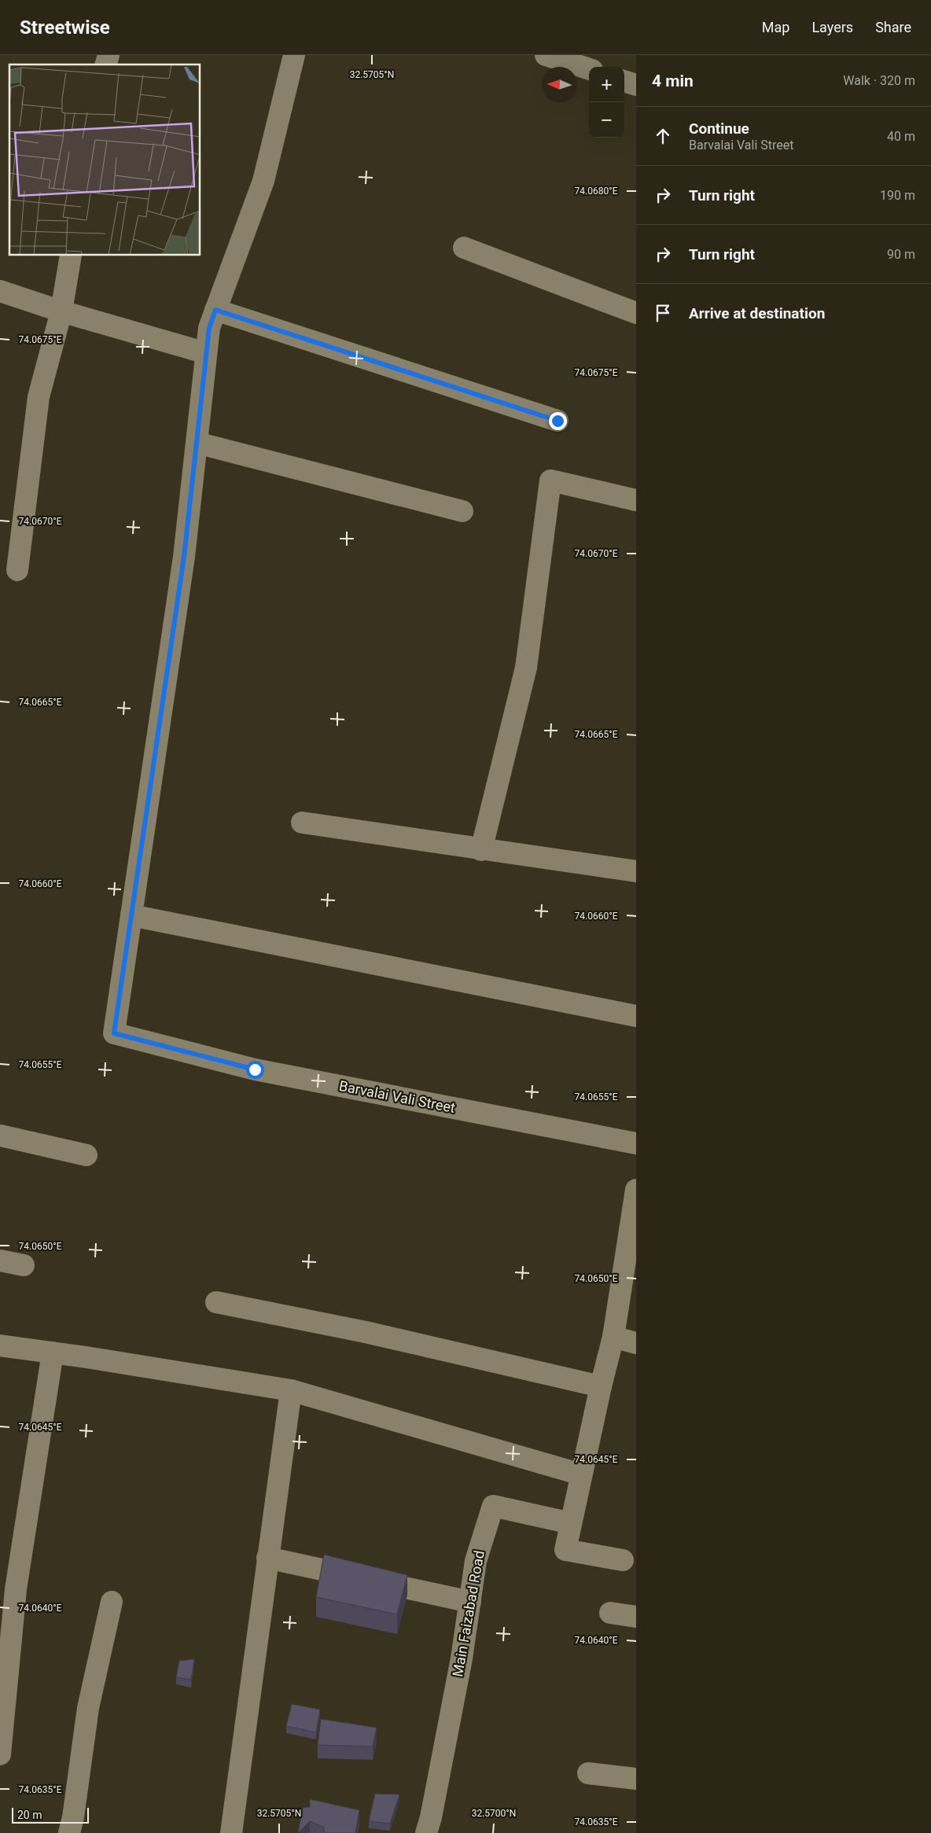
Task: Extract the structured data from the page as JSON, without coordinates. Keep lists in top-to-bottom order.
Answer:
{
  "streets": {
    "street": ["Barvalai Vali Street", "Main Faizabad Road"]
  },
  "scale_bar": "20 m",
  "north": "left",
  "page": {
    "header": "Streetwise",
    "nav": ["Map", "Layers", "Share"],
    "heading": ["4 min", "Walk · 320 m"],
    "map_buttons": ["+", "−"],
    "list": [
      ["Continue", "Barvalai Vali Street", "40 m"],
      ["Turn right", "190 m"],
      ["Turn right", "90 m"],
      "Arrive at destination"
    ],
    "scale": "20 m"
  },
  "coordinates": [
    "32.5705°N",
    "74.0680°E",
    "74.0675°E",
    "74.0670°E",
    "74.0665°E",
    "74.0660°E",
    "74.0655°E",
    "74.0650°E",
    "74.0645°E",
    "74.0640°E",
    "74.0635°E",
    "32.5700°N"
  ]
}
